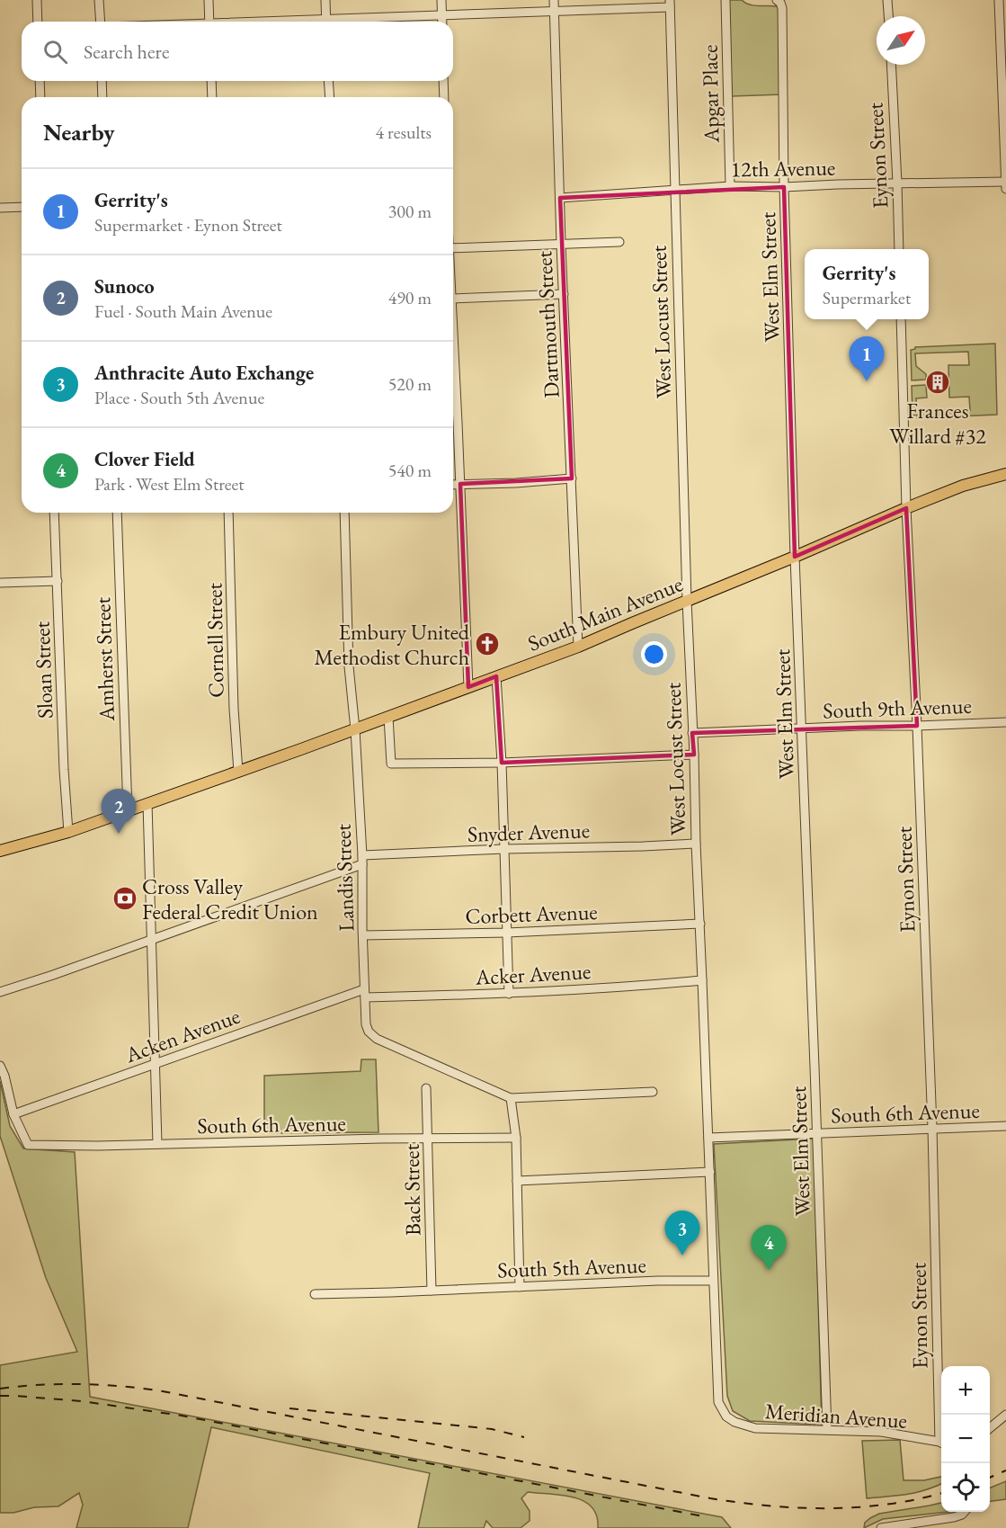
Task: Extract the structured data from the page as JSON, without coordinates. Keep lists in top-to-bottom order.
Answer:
{
  "streets": {
    "main road": ["South Main Avenue"],
    "street": [
      "Apgar Place",
      "Eynon Street",
      "12th Avenue",
      "West Elm Street",
      "West Locust Street",
      "Dartmouth Street",
      "Cornell Street",
      "Amherst Street",
      "Sloan Street",
      "South 9th Avenue",
      "Snyder Avenue",
      "Landis Street",
      "Corbett Avenue",
      "Acker Avenue",
      "Acken Avenue",
      "South 6th Avenue",
      "Back Street",
      "South 5th Avenue",
      "Meridian Avenue"
    ]
  },
  "crossings": [
    ["Apgar Place", "12th Avenue"],
    ["Eynon Street", "12th Avenue"],
    ["Eynon Street", "South Main Avenue"],
    ["Eynon Street", "South 9th Avenue"],
    ["Eynon Street", "South 6th Avenue"],
    ["12th Avenue", "West Elm Street"],
    ["12th Avenue", "West Locust Street"],
    ["12th Avenue", "Dartmouth Street"],
    ["West Elm Street", "South Main Avenue"],
    ["West Elm Street", "South 9th Avenue"],
    ["West Elm Street", "South 6th Avenue"],
    ["West Elm Street", "Meridian Avenue"],
    ["West Locust Street", "South Main Avenue"],
    ["West Locust Street", "South 9th Avenue"],
    ["West Locust Street", "Snyder Avenue"],
    ["West Locust Street", "Corbett Avenue"],
    ["West Locust Street", "Acker Avenue"],
    ["West Locust Street", "South 6th Avenue"],
    ["West Locust Street", "South 5th Avenue"],
    ["West Locust Street", "Meridian Avenue"],
    ["Dartmouth Street", "South Main Avenue"],
    ["South Main Avenue", "Cornell Street"],
    ["South Main Avenue", "Amherst Street"],
    ["South Main Avenue", "Sloan Street"],
    ["South Main Avenue", "Landis Street"],
    ["Snyder Avenue", "Landis Street"],
    ["Landis Street", "Corbett Avenue"],
    ["Landis Street", "Acker Avenue"],
    ["Landis Street", "Acken Avenue"],
    ["Acker Avenue", "Acken Avenue"],
    ["Acken Avenue", "South 6th Avenue"],
    ["South 6th Avenue", "Back Street"],
    ["Back Street", "South 5th Avenue"]
  ],
  "places": {
    "building": ["Frances Willard #32"],
    "church": ["Embury United Methodist Church"],
    "bank": ["Cross Valley Federal Credit Union"]
  },
  "north": "top right",
  "page": {
    "search": "Search here",
    "heading": ["Nearby", "4 results"],
    "list": [
      {
        "mark": "1",
        "name": "Gerrity's",
        "note": "Supermarket · Eynon Street",
        "value": "300 m"
      },
      {
        "mark": "2",
        "name": "Sunoco",
        "note": "Fuel · South Main Avenue",
        "value": "490 m"
      },
      {
        "mark": "3",
        "name": "Anthracite Auto Exchange",
        "note": "Place · South 5th Avenue",
        "value": "520 m"
      },
      {
        "mark": "4",
        "name": "Clover Field",
        "note": "Park · West Elm Street",
        "value": "540 m"
      }
    ],
    "popup": ["Gerrity's", "Supermarket"],
    "pins": [
      "1",
      "2",
      "3",
      "4"
    ],
    "map_buttons": ["+", "−"]
  }
}
